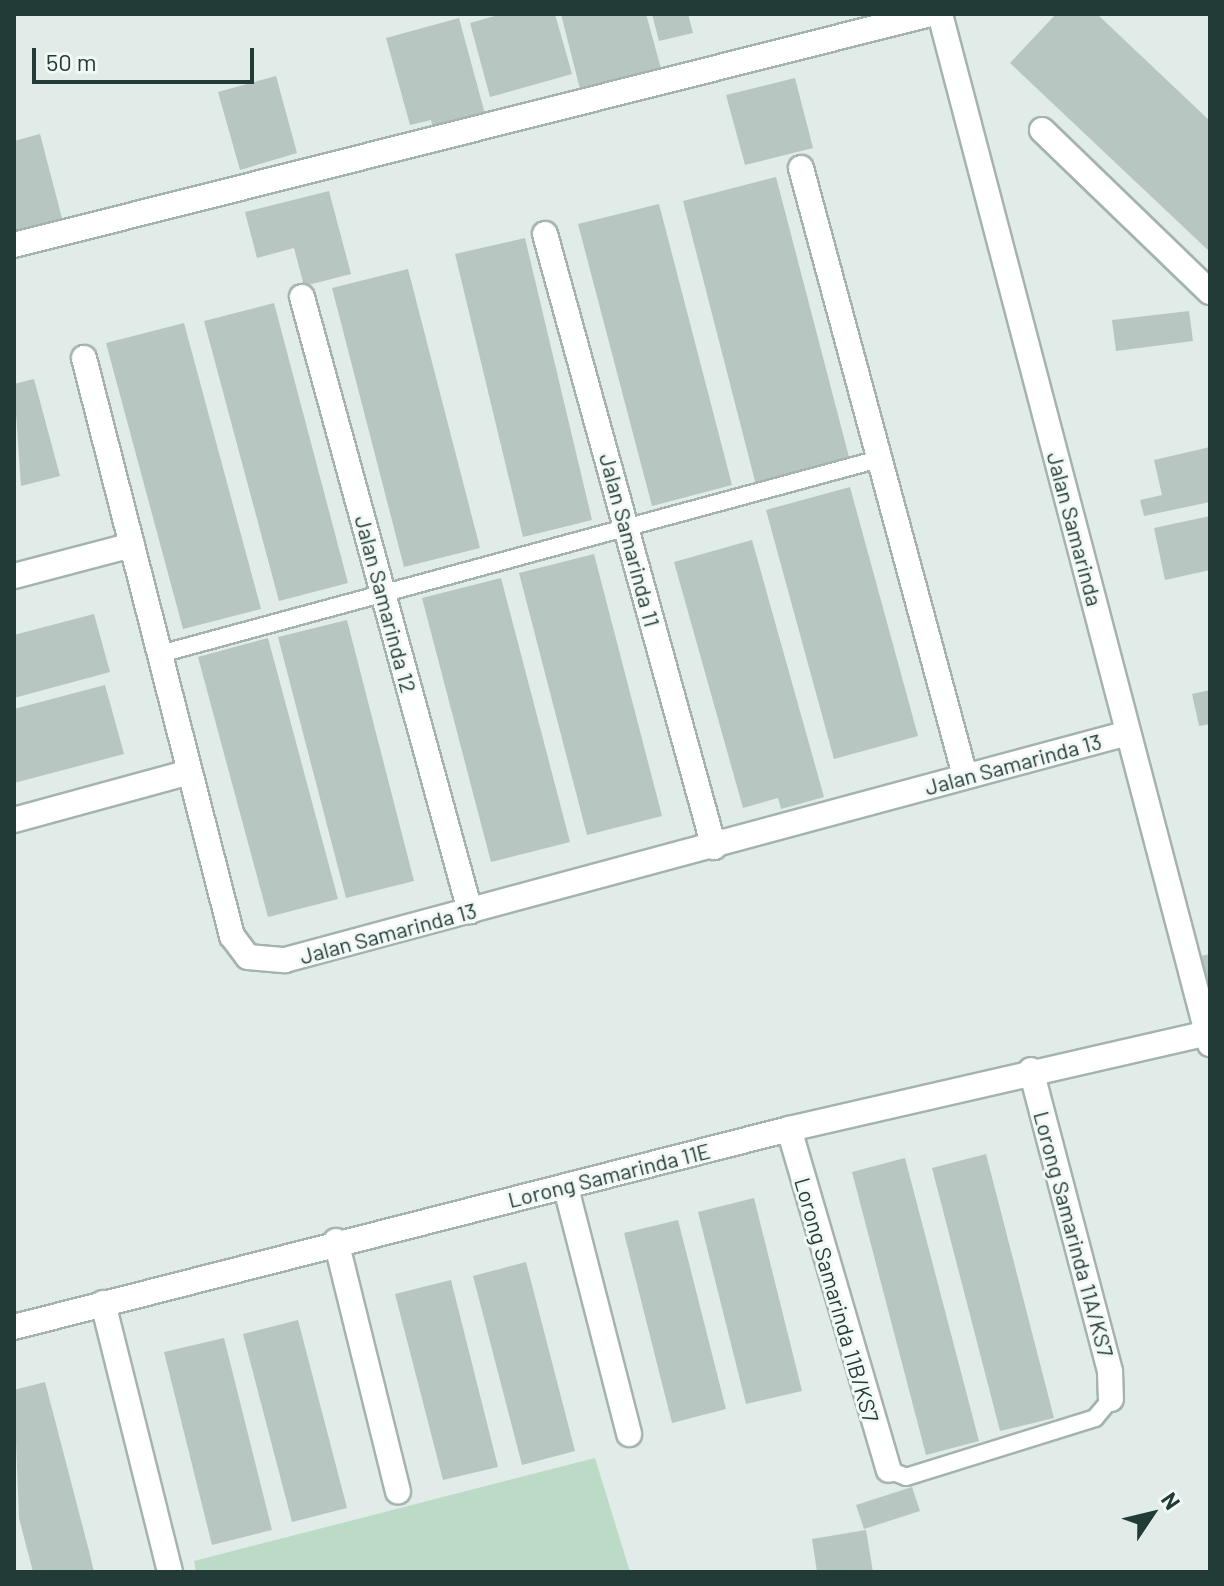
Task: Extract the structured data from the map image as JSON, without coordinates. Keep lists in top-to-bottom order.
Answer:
{
  "streets": {
    "street": [
      "Jalan Samarinda",
      "Jalan Samarinda 11",
      "Jalan Samarinda 12",
      "Jalan Samarinda 13",
      "Lorong Samarinda 11E",
      "Lorong Samarinda 11A/KS7",
      "Lorong Samarinda 11B/KS7"
    ]
  },
  "crossings": [
    ["Jalan Samarinda", "Jalan Samarinda 13"],
    ["Jalan Samarinda", "Lorong Samarinda 11E"],
    ["Jalan Samarinda 11", "Jalan Samarinda 13"],
    ["Jalan Samarinda 12", "Jalan Samarinda 13"],
    ["Lorong Samarinda 11E", "Lorong Samarinda 11A/KS7"],
    ["Lorong Samarinda 11E", "Lorong Samarinda 11B/KS7"]
  ],
  "scale_bar": "50 m",
  "north": "top right"
}
